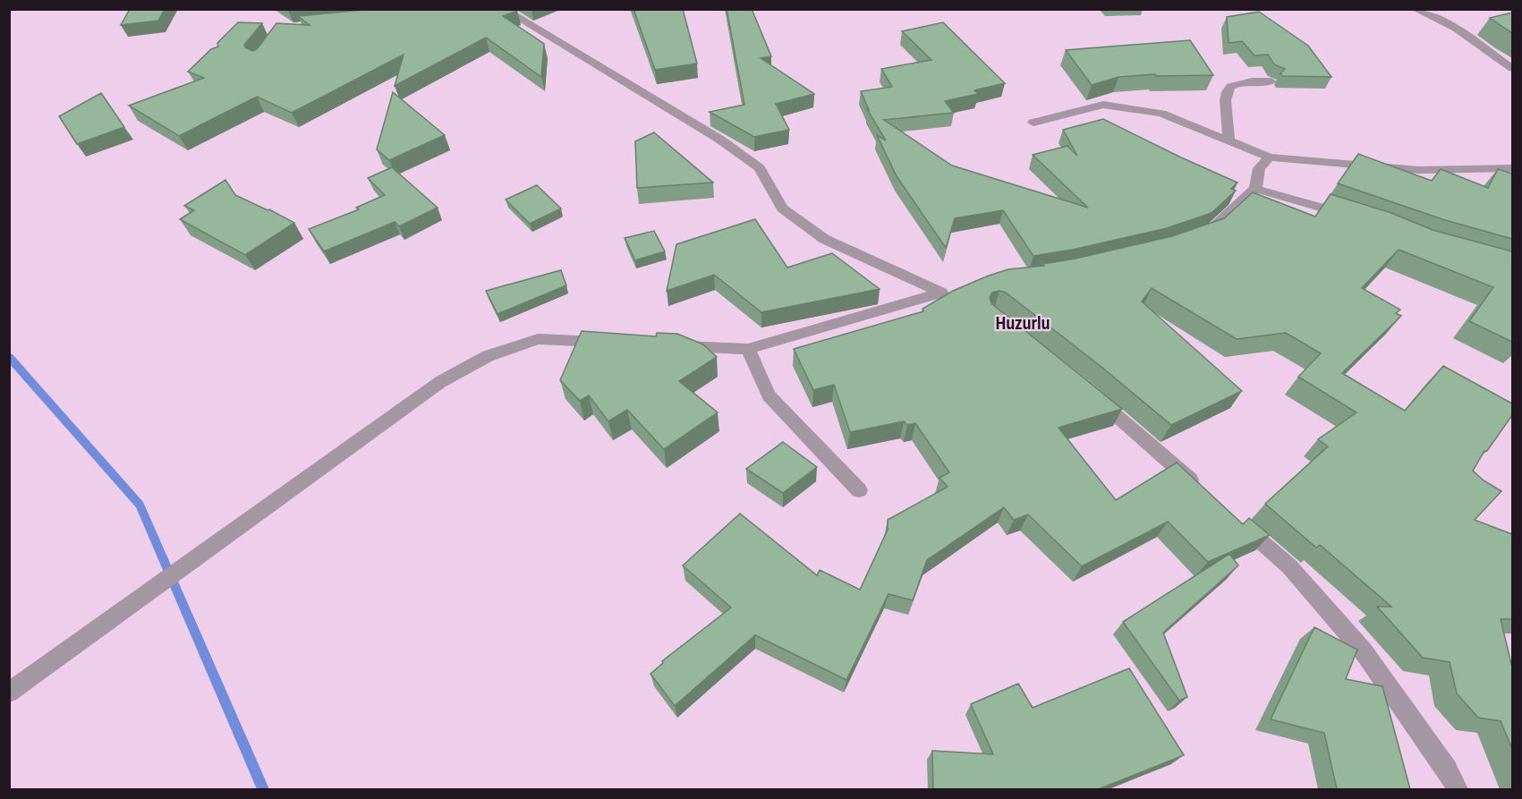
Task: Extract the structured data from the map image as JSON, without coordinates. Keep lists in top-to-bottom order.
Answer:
{
  "districts": ["Huzurlu"]
}
